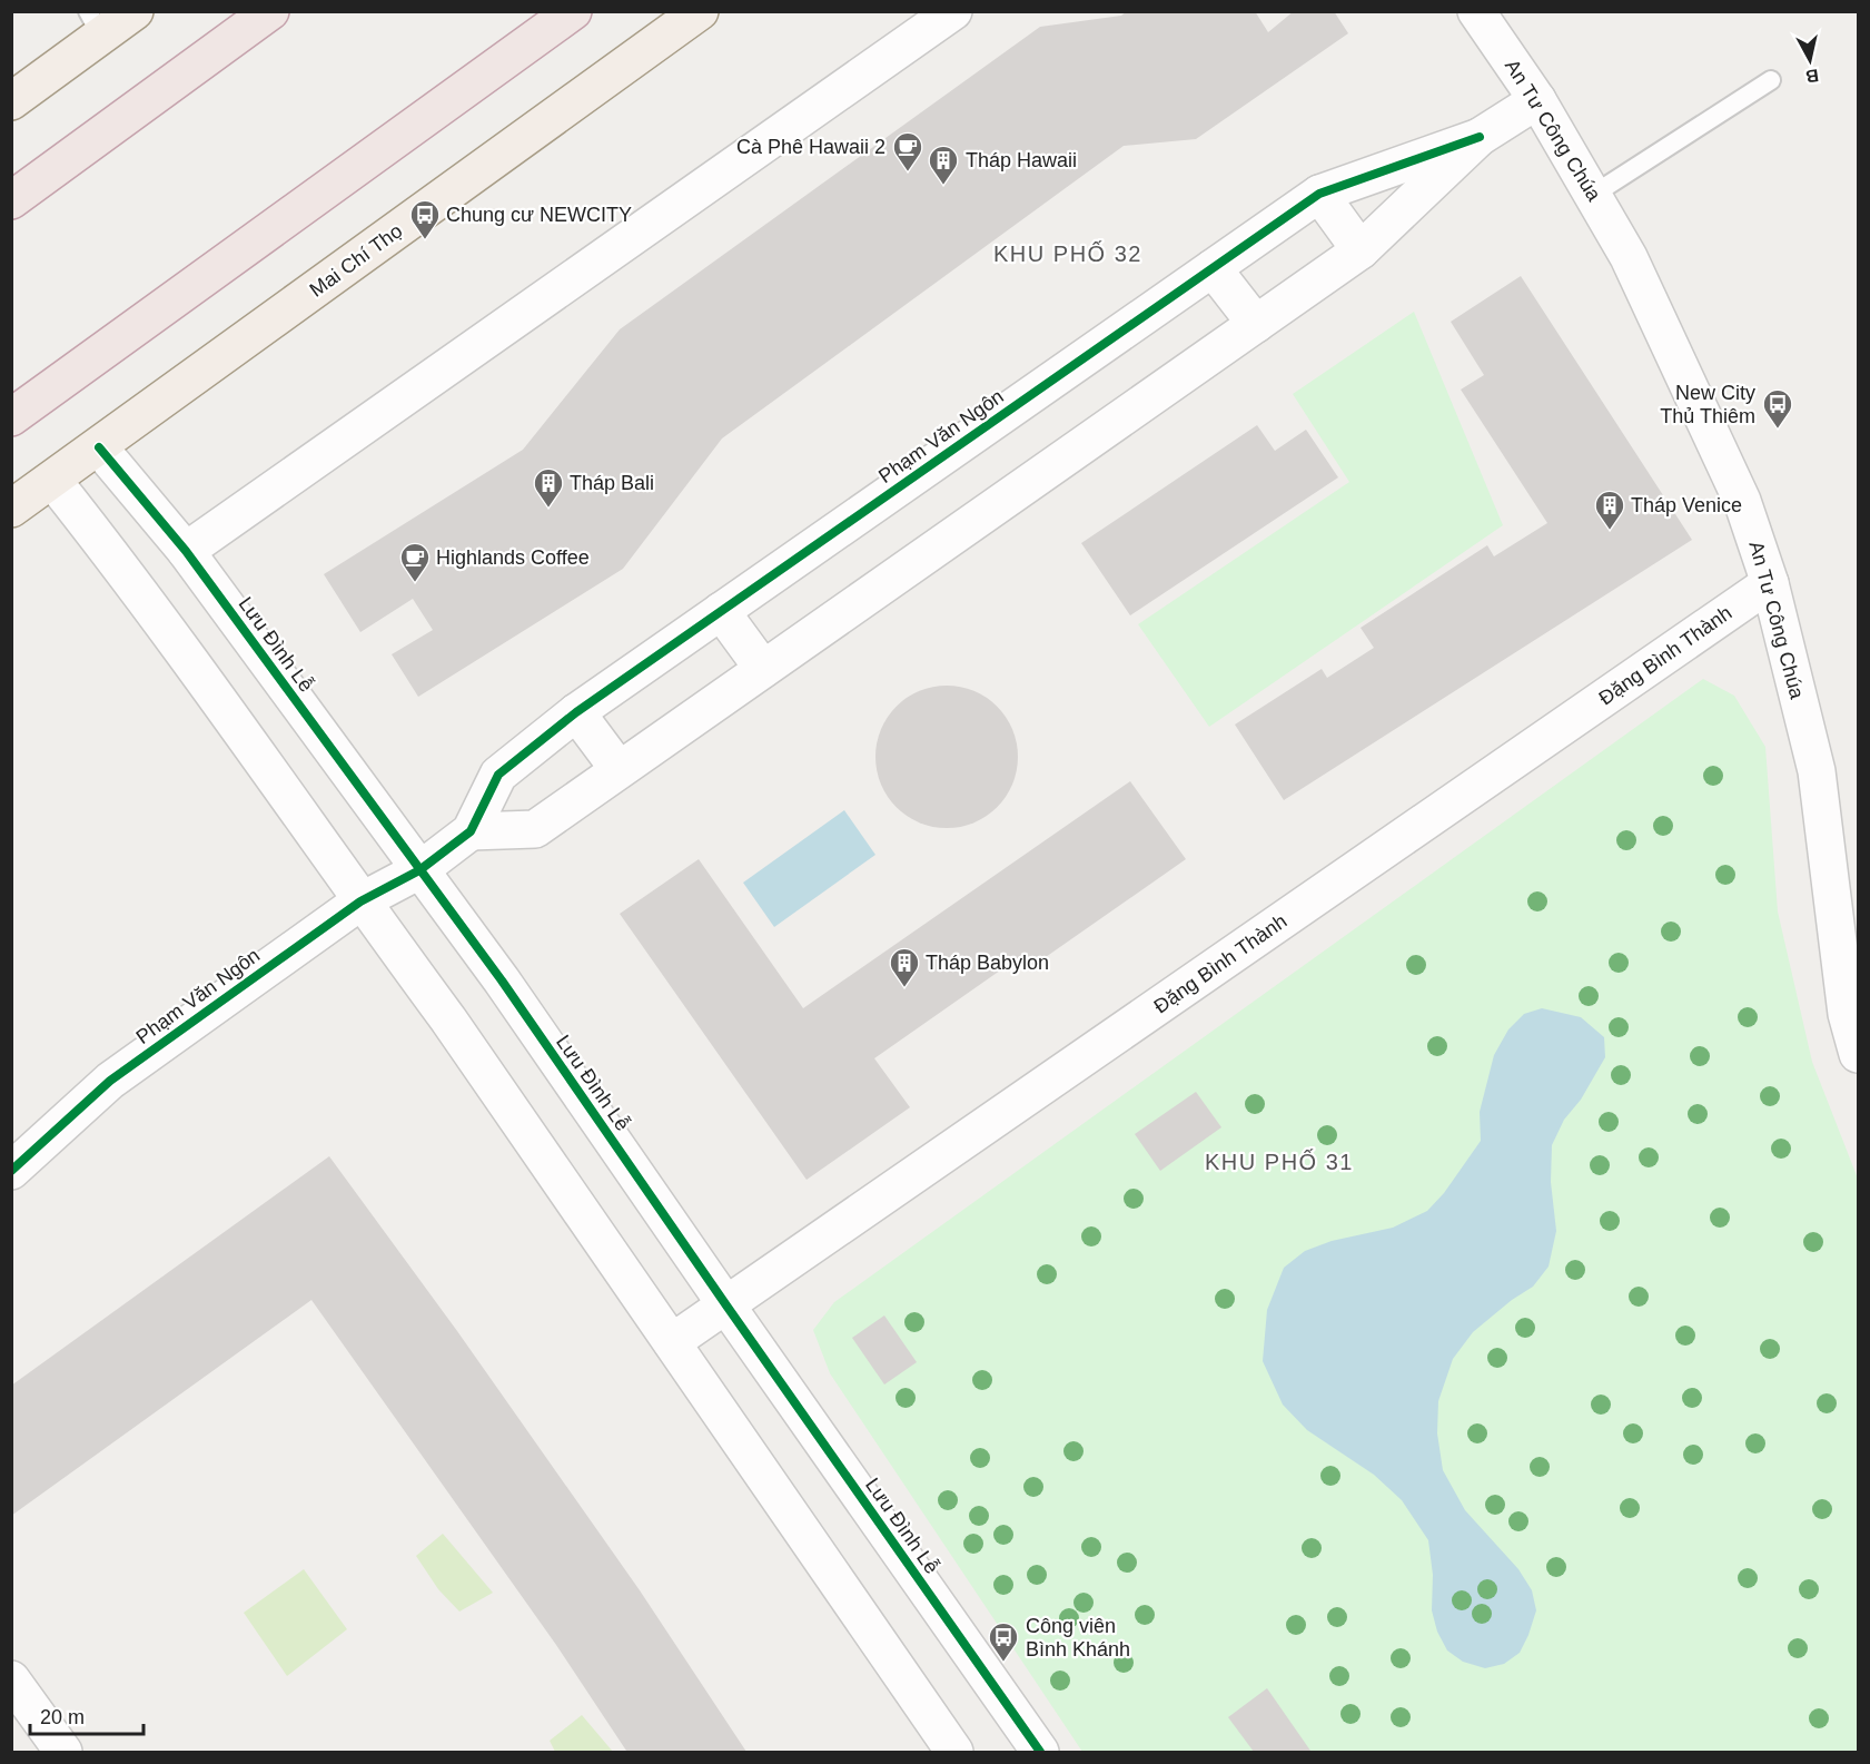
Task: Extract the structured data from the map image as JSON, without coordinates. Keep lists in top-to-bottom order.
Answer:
{
  "streets": {
    "main road": ["Mai Chí Thọ"],
    "street": [
      "An Tư Công Chúa",
      "Phạm Văn Ngôn",
      "Lưu Đình Lễ",
      "Đặng Bình Thành"
    ]
  },
  "crossings": [
    ["An Tư Công Chúa", "Đặng Bình Thành"],
    ["Mai Chí Thọ", "Lưu Đình Lễ"],
    ["Phạm Văn Ngôn", "Lưu Đình Lễ"],
    ["Lưu Đình Lễ", "Đặng Bình Thành"]
  ],
  "districts": ["KHU PHỐ 32", "KHU PHỐ 31"],
  "places": {
    "cafe": ["Cà Phê Hawaii 2", "Highlands Coffee"],
    "building": [
      "Tháp Hawaii",
      "Tháp Bali",
      "Tháp Venice",
      "Tháp Babylon"
    ],
    "bus stop": ["Chung cư NEWCITY", "New City Thủ Thiêm", "Công viên Bình Khánh"]
  },
  "scale_bar": "20 m",
  "north": "bottom"
}
